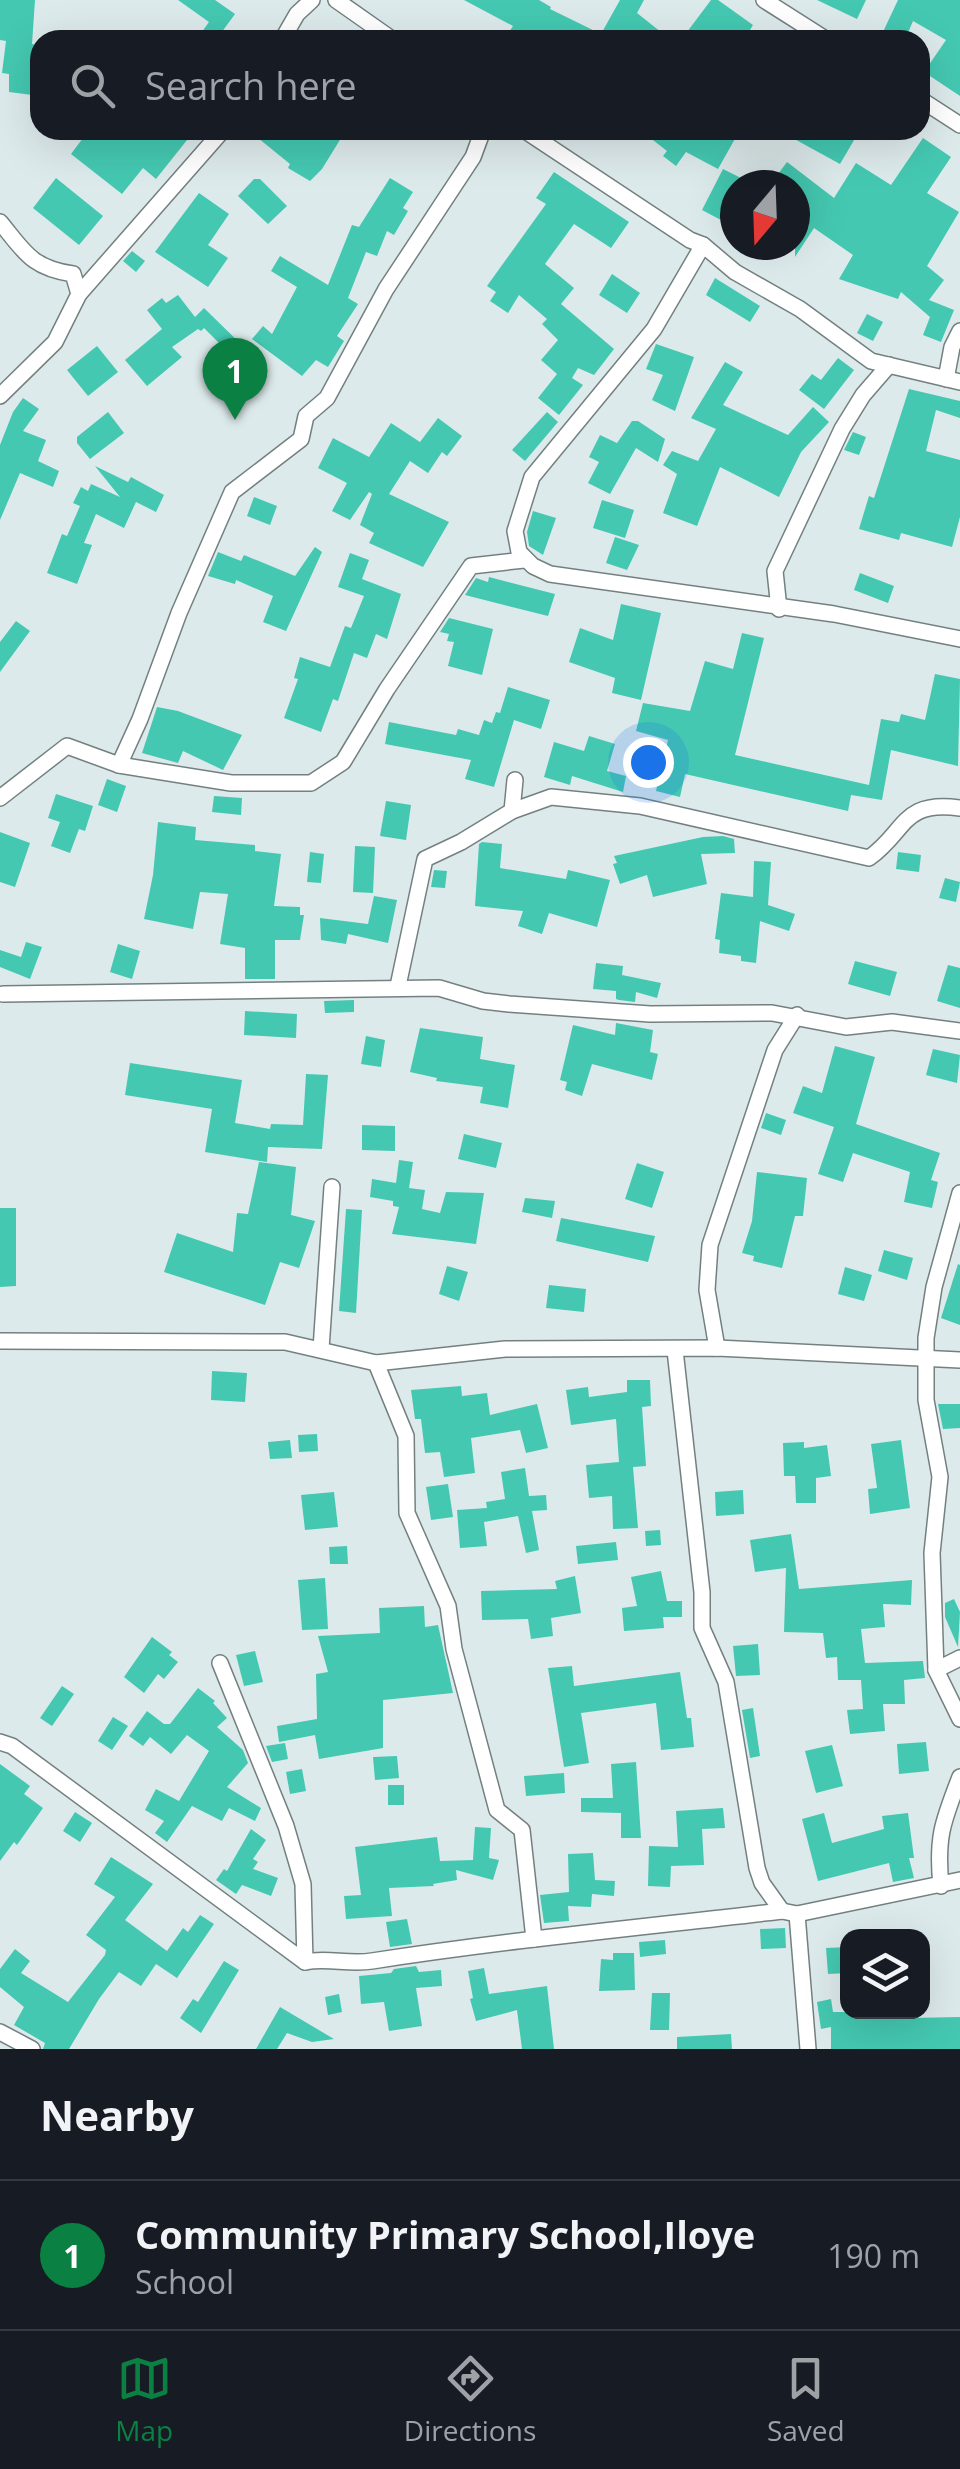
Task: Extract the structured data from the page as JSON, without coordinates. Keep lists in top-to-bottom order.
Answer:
{
  "north": "bottom",
  "page": {
    "search": "Search here",
    "pins": "1",
    "heading": "Nearby",
    "list": [
      {
        "mark": "1",
        "name": "Community Primary School,Iloye",
        "note": "School",
        "value": "190 m"
      }
    ],
    "nav": ["Map", "Directions", "Saved"]
  }
}
